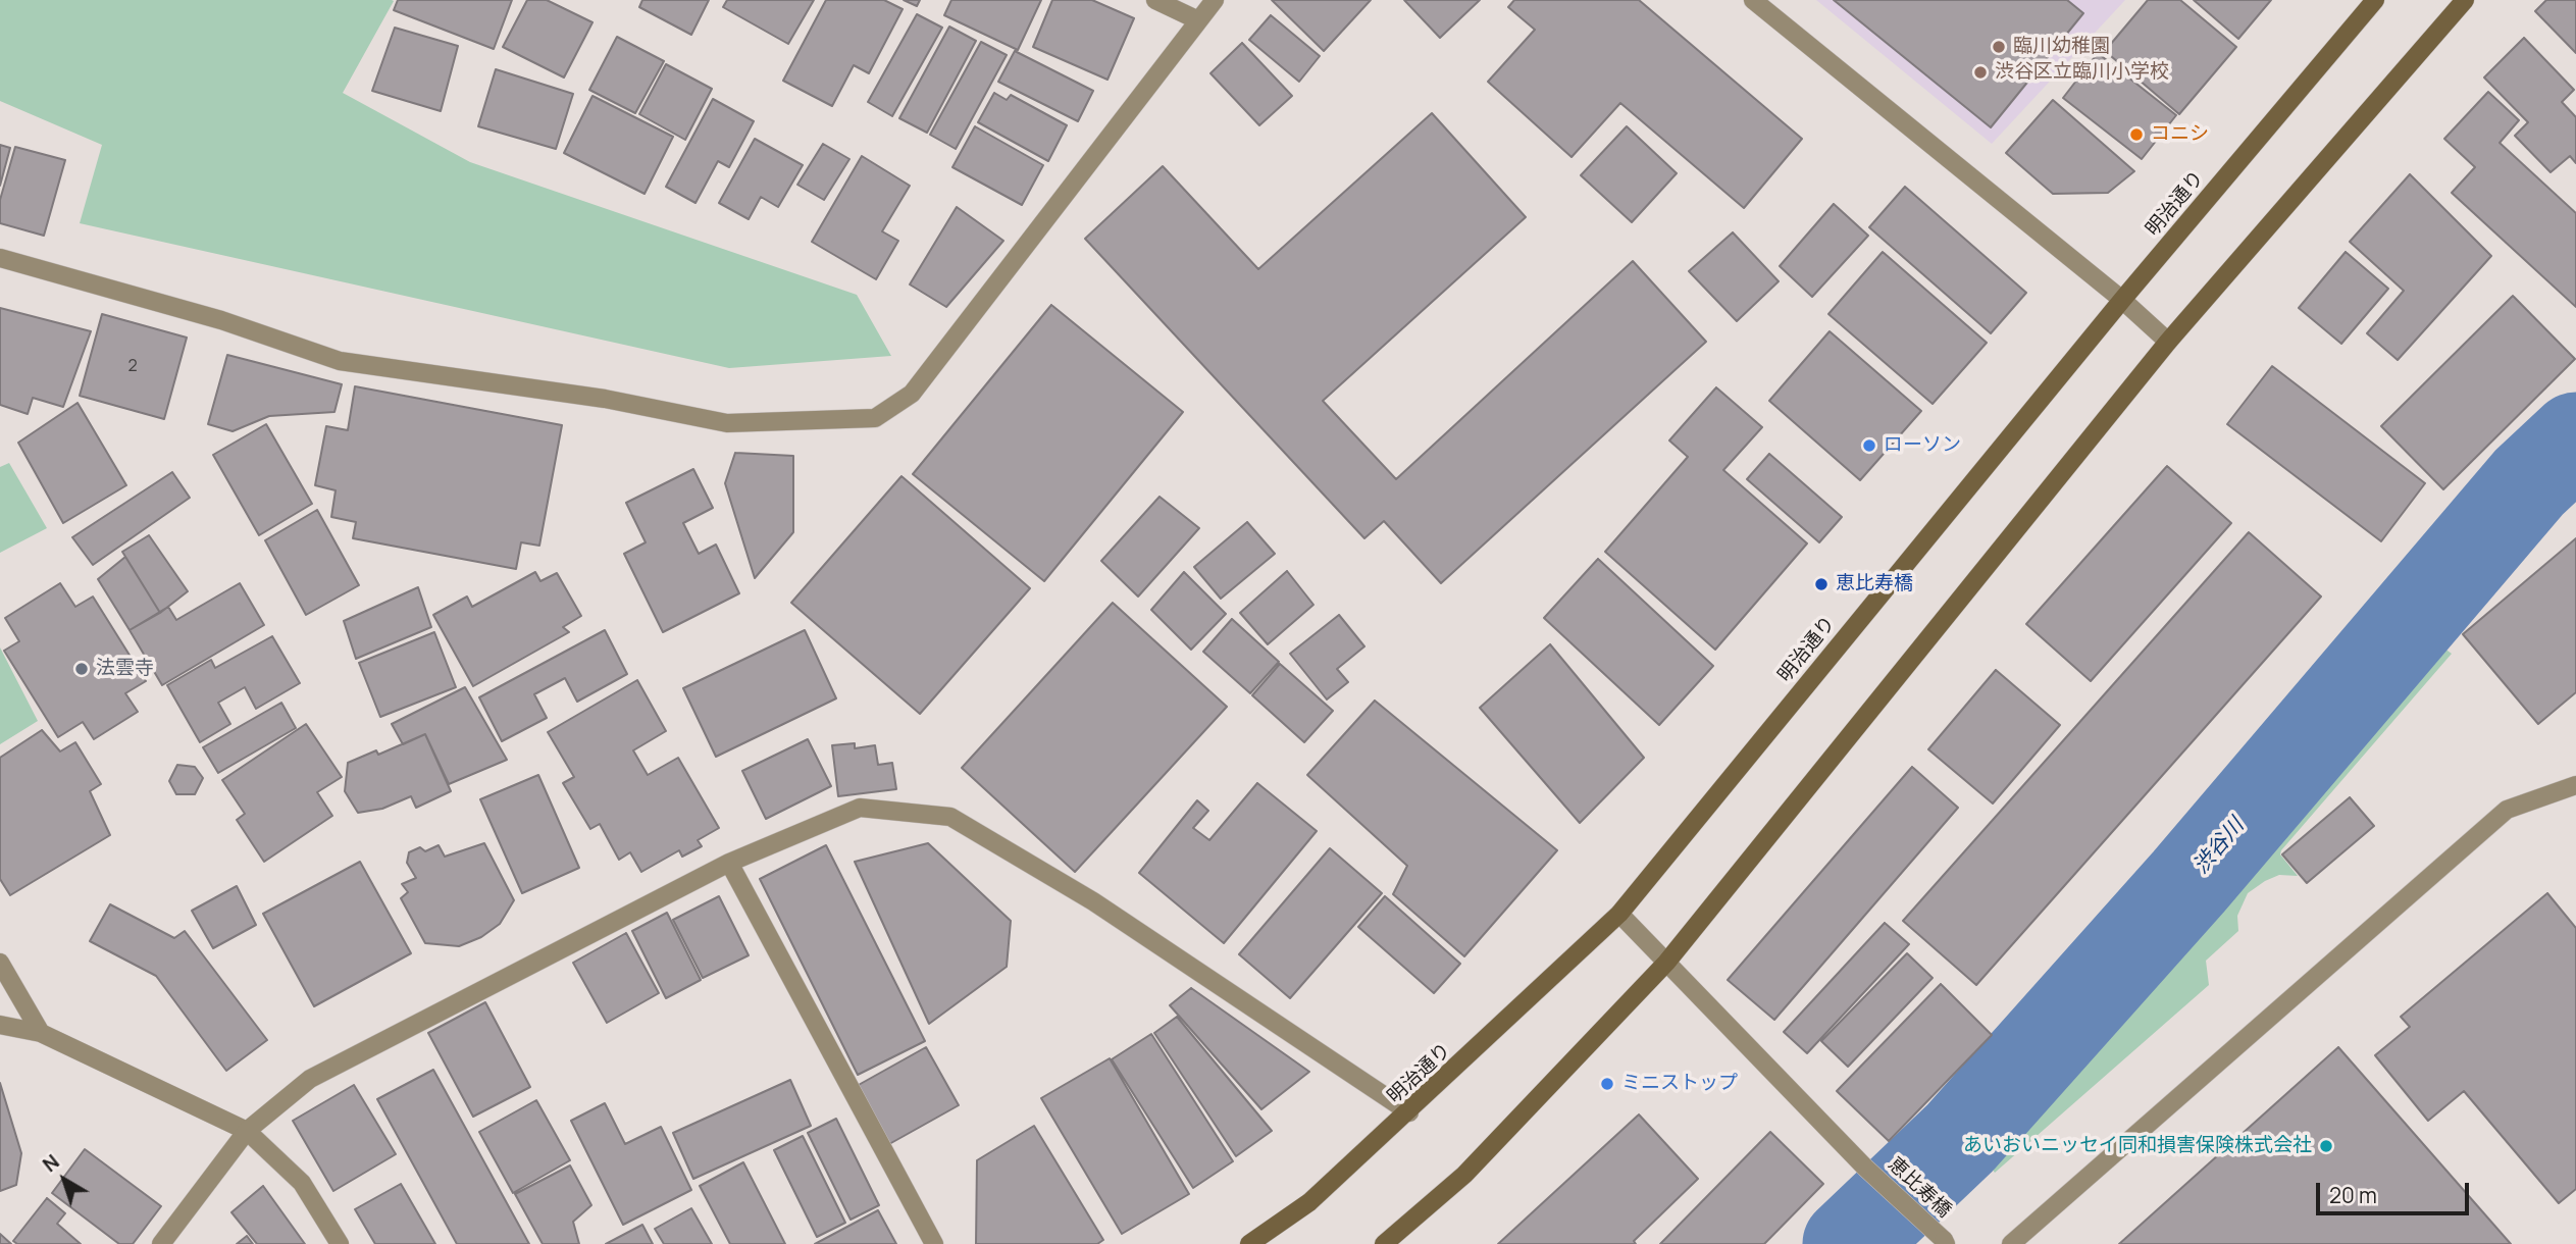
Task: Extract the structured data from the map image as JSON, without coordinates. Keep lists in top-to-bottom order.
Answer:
{
  "streets": {
    "main road": ["明治通り"],
    "street": ["恵比寿橋"]
  },
  "crossings": [
    ["明治通り", "恵比寿橋"]
  ],
  "water": ["渋谷川"],
  "places": [
    "臨川幼稚園",
    "渋谷区立臨川小学校",
    "コニシ",
    "ローソン",
    "恵比寿橋",
    "法雲寺",
    "ミニストップ",
    "あいおいニッセイ同和損害保険株式会社"
  ],
  "house_numbers": ["2"],
  "scale_bar": "20 m",
  "north": "top left"
}
